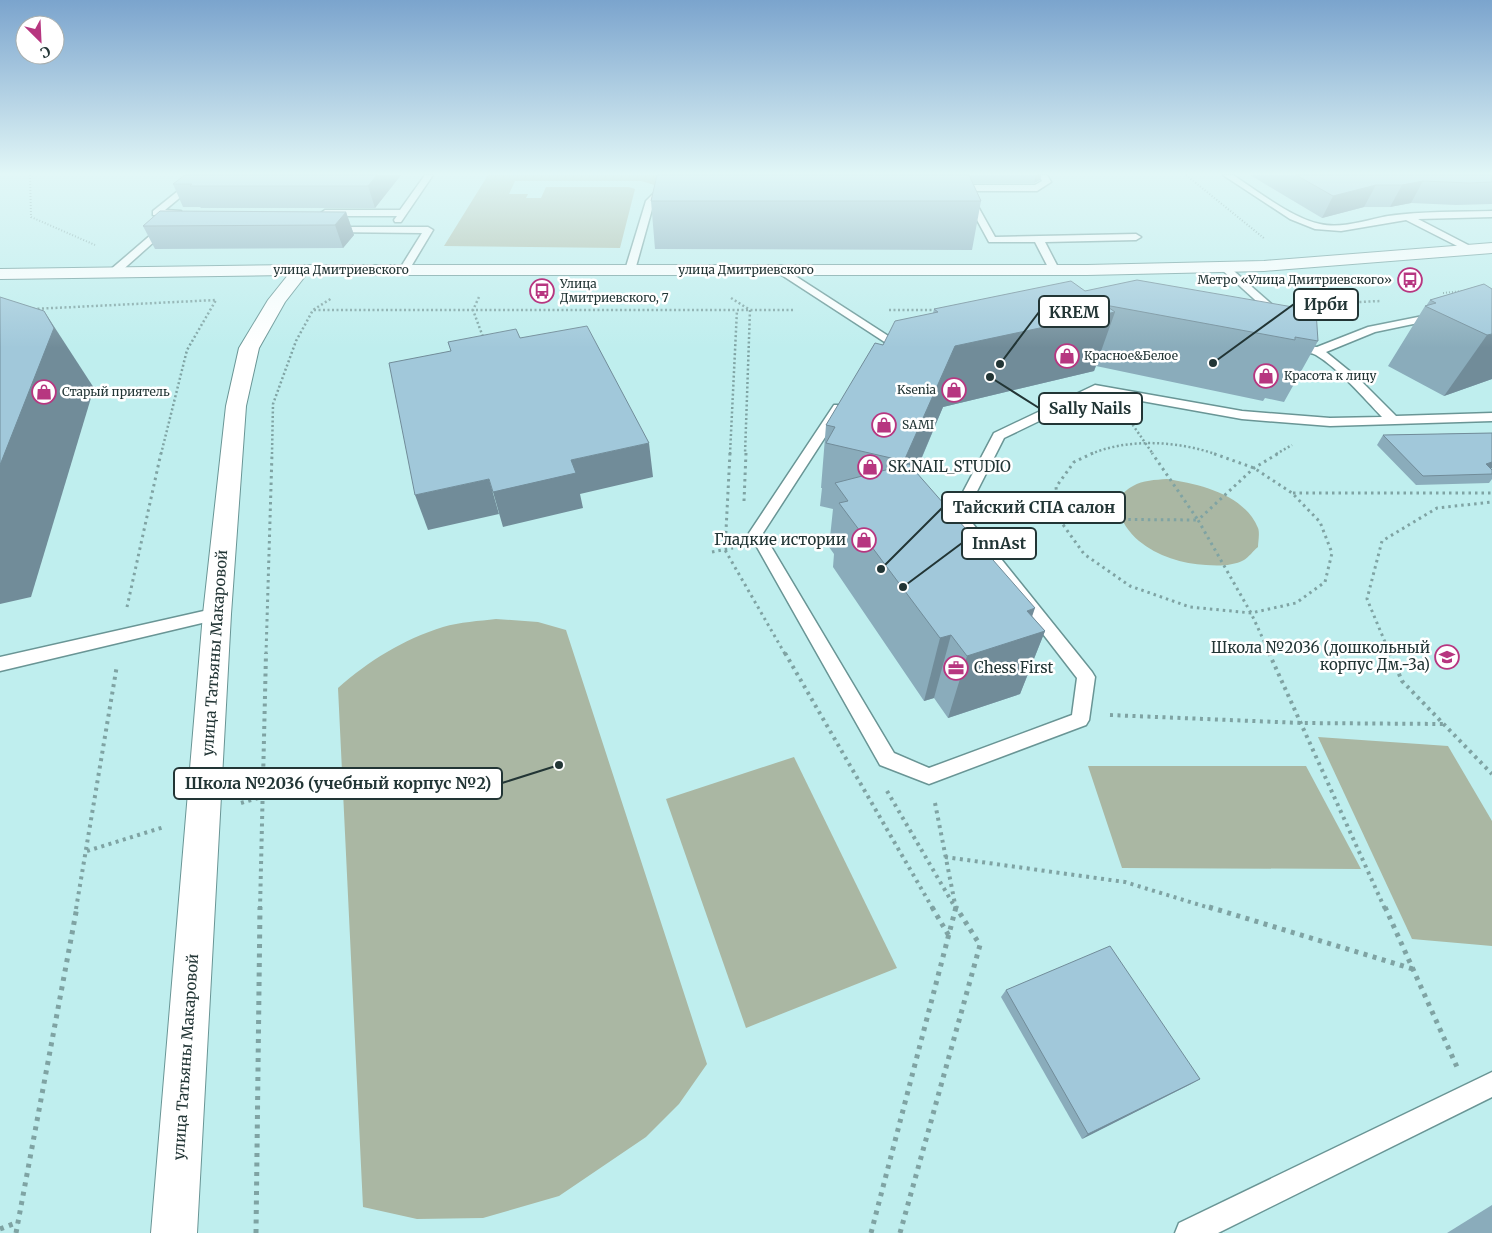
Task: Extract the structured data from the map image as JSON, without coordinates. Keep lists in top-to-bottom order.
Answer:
{
  "streets": {
    "street": ["улица Дмитриевского", "улица Татьяны Макаровой"]
  },
  "crossings": [
    ["улица Дмитриевского", "улица Татьяны Макаровой"]
  ],
  "places": {
    "bus stop": ["Метро «Улица Дмитриевского»", "Улица Дмитриевского, 7"],
    "shop": [
      "Красное&Белое",
      "Красота к лицу",
      "Ksenia",
      "Старый приятель",
      "SAMI",
      "SK.NAIL_STUDIO",
      "Гладкие истории"
    ],
    "other": [
      "Ирби",
      "KREM",
      "Sally Nails",
      "Тайский СПА салон",
      "InnAst",
      "Школа №2036 (учебный корпус №2)"
    ],
    "school or university": ["Школа №2036 (дошкольный корпус Дм.-3а)"],
    "office": ["Chess First"]
  },
  "north": "bottom right"
}
